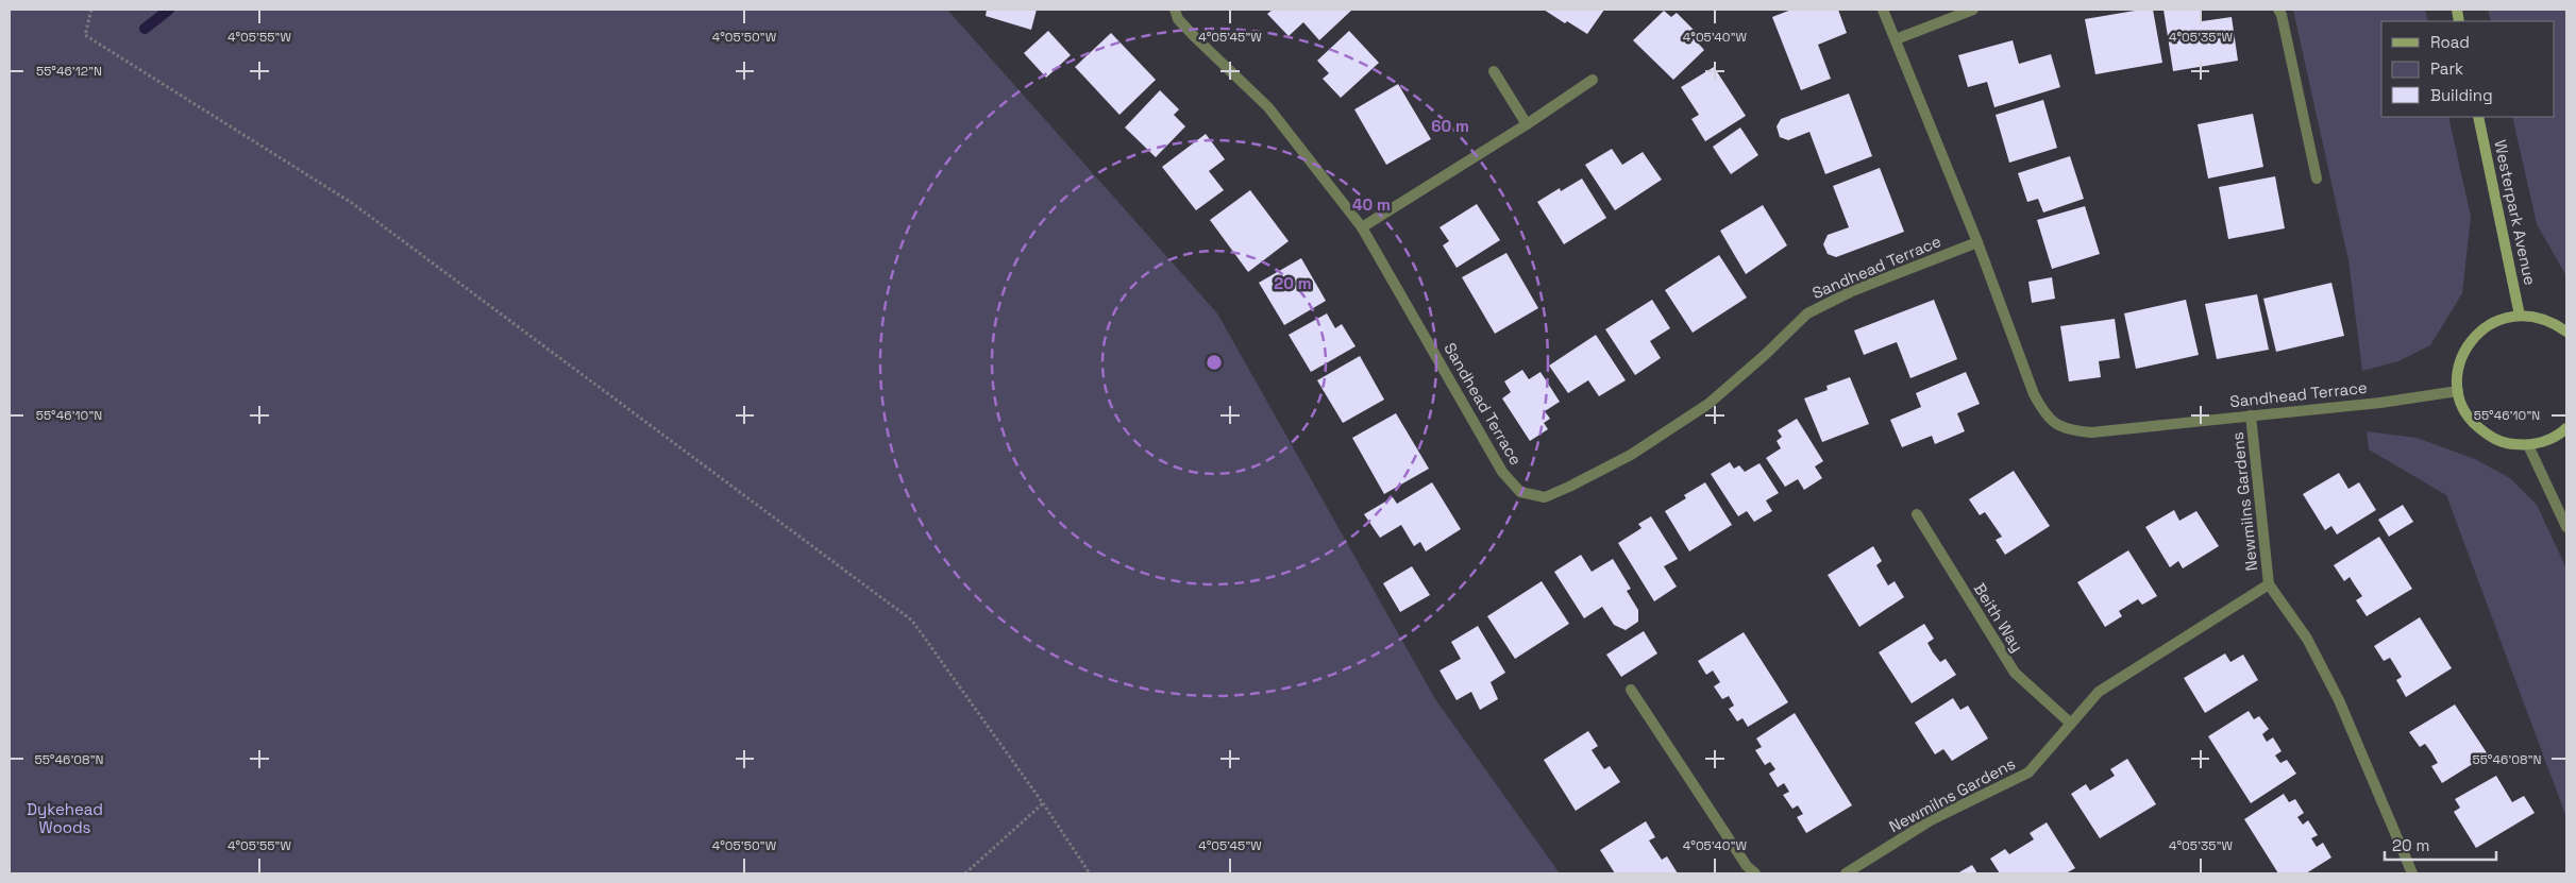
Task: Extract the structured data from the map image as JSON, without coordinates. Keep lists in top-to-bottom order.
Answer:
{
  "streets": {
    "street": [
      "Westerpark Avenue",
      "Sandhead Terrace",
      "Newmilns Gardens",
      "Beith Way"
    ]
  },
  "crossings": [
    ["Sandhead Terrace", "Newmilns Gardens"],
    ["Newmilns Gardens", "Beith Way"]
  ],
  "parks": ["Dykehead Woods"],
  "legend": ["Road", "Park", "Building"],
  "scale_bar": "20 m",
  "coordinates": [
    "4°05'55\"W",
    "4°05'50\"W",
    "4°05'45\"W",
    "4°05'40\"W",
    "4°05'35\"W",
    "55°46'12\"N",
    "55°46'10\"N",
    "55°46'08\"N"
  ],
  "rings": ["60 m", "40 m", "20 m"]
}
